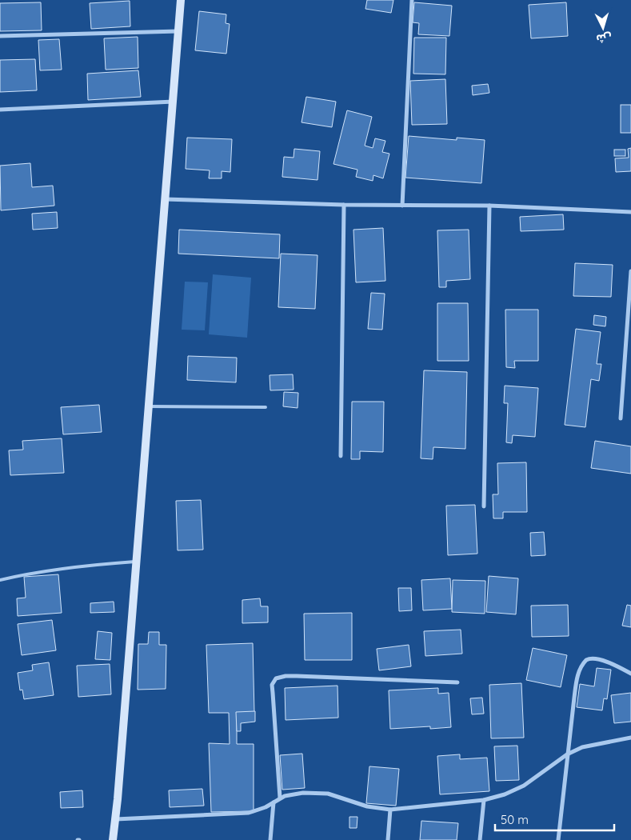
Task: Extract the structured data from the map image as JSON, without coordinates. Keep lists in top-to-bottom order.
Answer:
{
  "scale_bar": "50 m",
  "north": "bottom"
}
